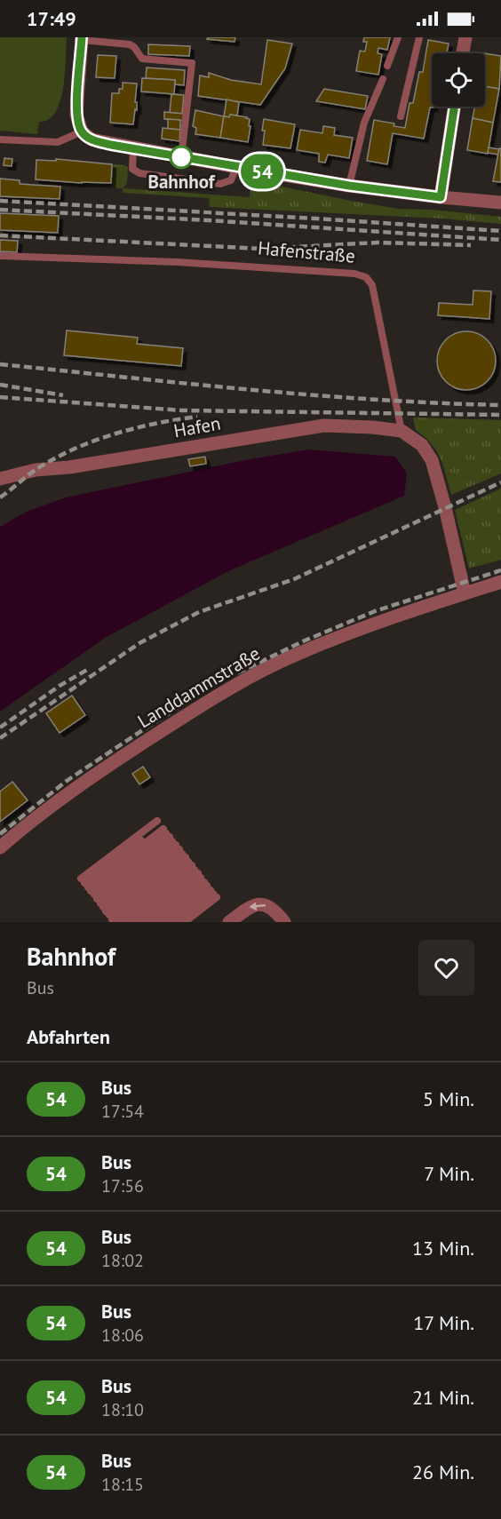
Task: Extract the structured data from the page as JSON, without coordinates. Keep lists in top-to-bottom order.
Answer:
{
  "streets": {
    "street": ["Hafen", "Landdammstraße"],
    "lane": ["Hafenstraße"]
  },
  "crossings": [
    ["Hafenstraße", "Hafen"]
  ],
  "places": ["Bahnhof"],
  "lines": ["bus line 54"],
  "page": {
    "status": "17:49",
    "on_map": "54",
    "heading": [
      ["Bahnhof", "Bus"],
      "Abfahrten"
    ],
    "list": [
      {
        "mark": "54",
        "name": "Bus",
        "note": "17:54",
        "value": "5 Min."
      },
      {
        "mark": "54",
        "name": "Bus",
        "note": "17:56",
        "value": "7 Min."
      },
      {
        "mark": "54",
        "name": "Bus",
        "note": "18:02",
        "value": "13 Min."
      },
      {
        "mark": "54",
        "name": "Bus",
        "note": "18:06",
        "value": "17 Min."
      },
      {
        "mark": "54",
        "name": "Bus",
        "note": "18:10",
        "value": "21 Min."
      },
      {
        "mark": "54",
        "name": "Bus",
        "note": "18:15",
        "value": "26 Min."
      }
    ]
  }
}
